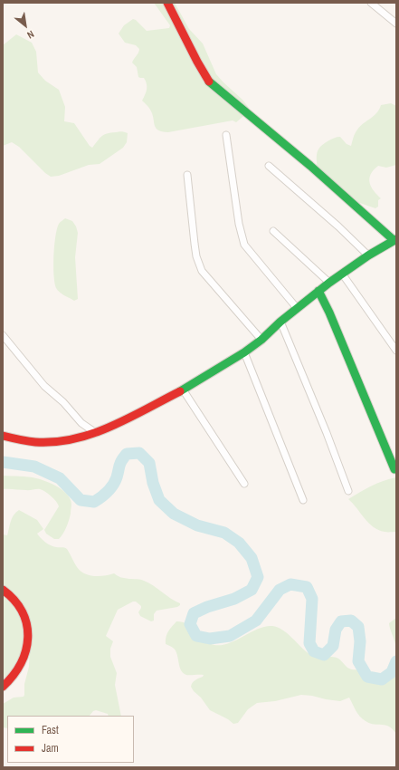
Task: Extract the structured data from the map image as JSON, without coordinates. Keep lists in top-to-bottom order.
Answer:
{
  "legend": ["Fast", "Jam"],
  "north": "bottom right"
}
